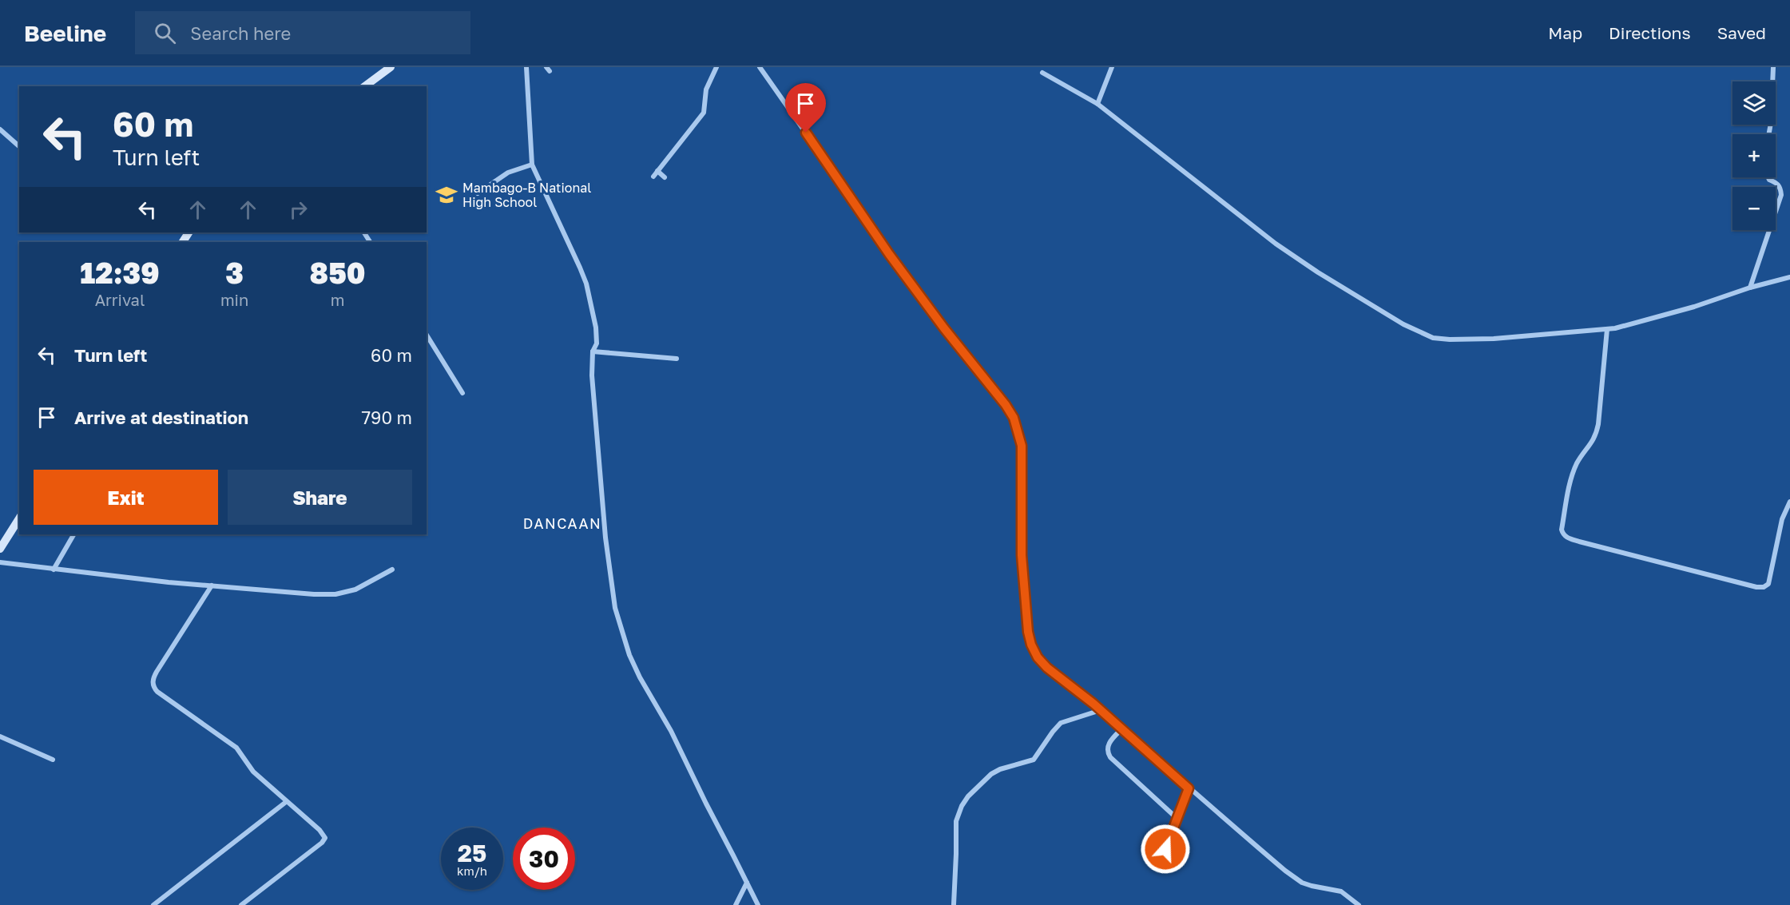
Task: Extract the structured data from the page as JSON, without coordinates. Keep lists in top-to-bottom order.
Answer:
{
  "districts": ["DANCAAN"],
  "places": {
    "school or university": ["Mambago-B National High School"]
  },
  "page": {
    "header": "Beeline",
    "search": "Search here",
    "nav": ["Map", "Directions", "Saved"],
    "map_buttons": ["+", "−"],
    "turn": ["60 m", "Turn left"],
    "eta": [
      "12:39",
      "Arrival",
      "3",
      "min",
      "850",
      "m"
    ],
    "list": [
      {
        "name": "Turn left",
        "value": "60 m"
      },
      {
        "name": "Arrive at destination",
        "value": "790 m"
      }
    ],
    "buttons": ["Exit", "Share"],
    "speed": "25 km/h",
    "limit": "30"
  }
}
